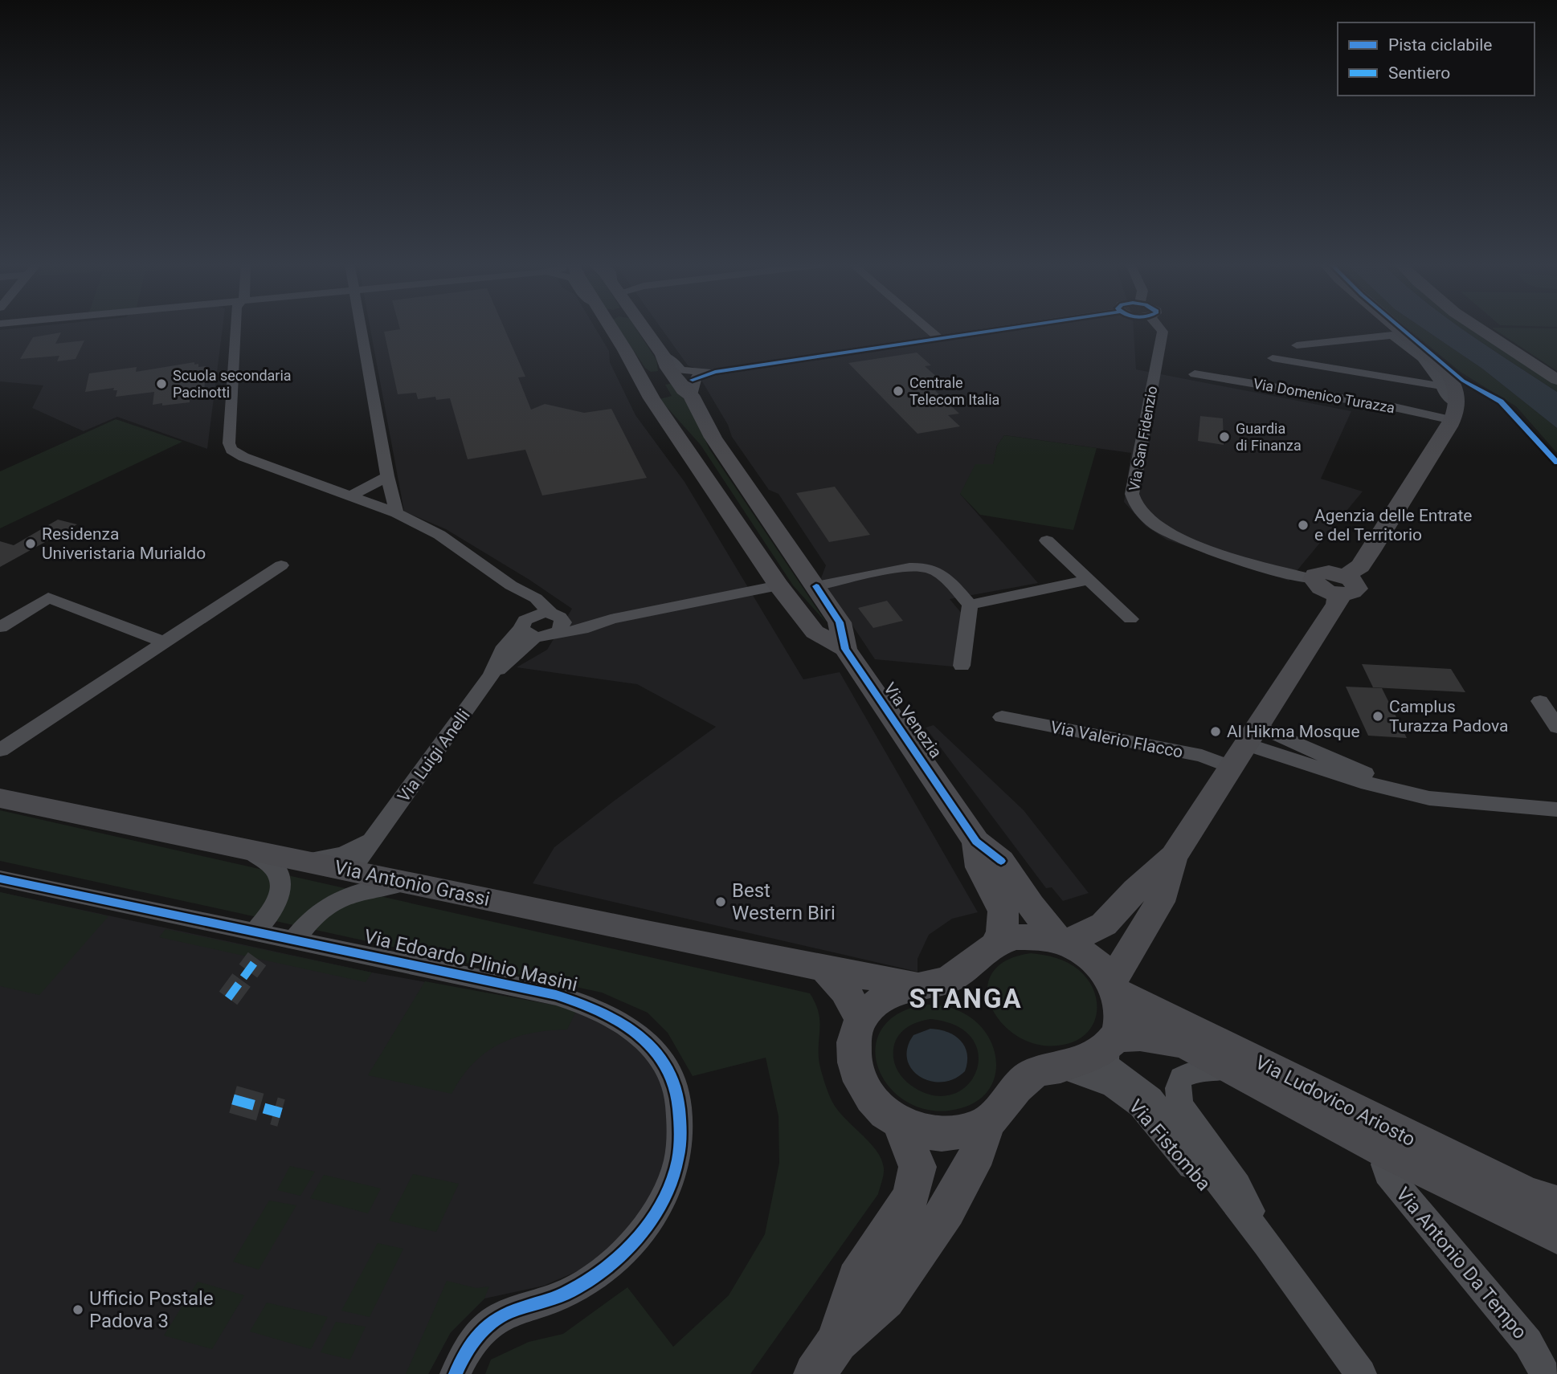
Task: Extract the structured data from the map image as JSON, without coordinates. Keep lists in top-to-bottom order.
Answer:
{
  "streets": {
    "main road": ["Via Venezia", "Via Antonio Grassi", "Via Ludovico Ariosto"],
    "street": [
      "Via Domenico Turazza",
      "Via San Fidenzio",
      "Via Valerio Flacco",
      "Via Luigi Anelli",
      "Via Edoardo Plinio Masini",
      "Via Fistomba",
      "Via Antonio Da Tempo"
    ]
  },
  "crossings": [
    ["Via Luigi Anelli", "Via Antonio Grassi"],
    ["Via Ludovico Ariosto", "Via Fistomba"],
    ["Via Ludovico Ariosto", "Via Antonio Da Tempo"]
  ],
  "districts": ["STANGA"],
  "places": [
    "Scuola secondaria Pacinotti",
    "Centrale Telecom Italia",
    "Guardia di Finanza",
    "Agenzia delle Entrate e del Territorio",
    "Residenza Univeristaria Murialdo",
    "Camplus Turazza Padova",
    "Al Hikma Mosque",
    "Best Western Biri",
    "Ufficio Postale Padova 3"
  ],
  "legend": ["Pista ciclabile", "Sentiero"]
}
